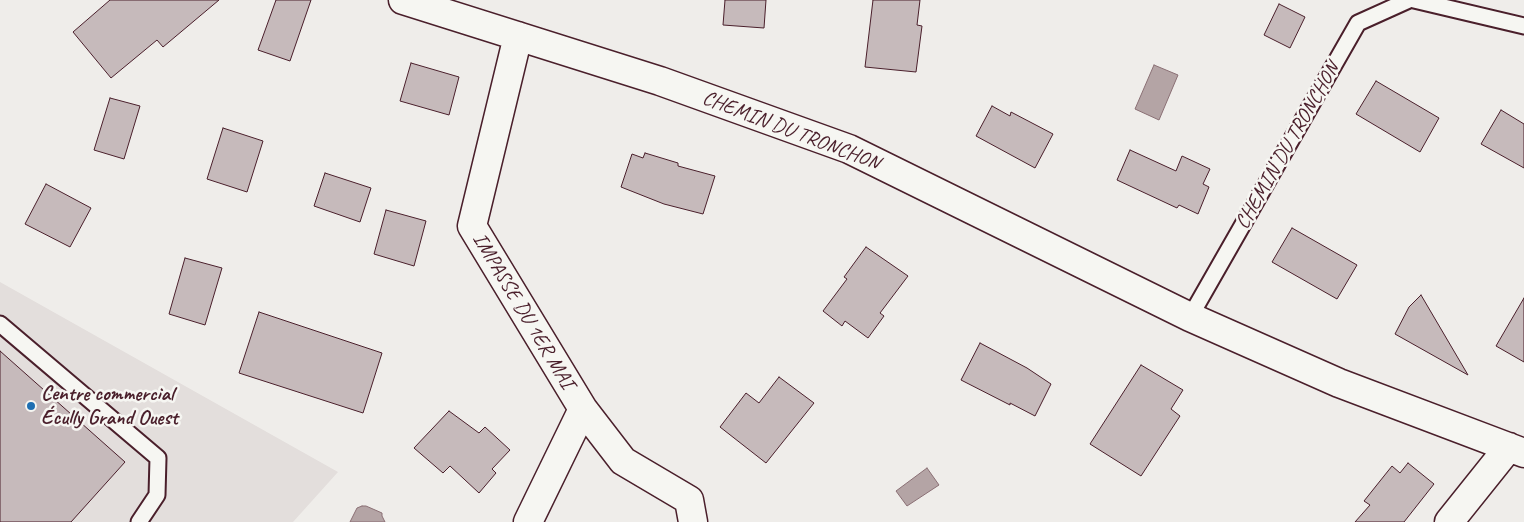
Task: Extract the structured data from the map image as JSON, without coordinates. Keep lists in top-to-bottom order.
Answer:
{
  "streets": {
    "street": ["CHEMIN DU TRONCHON", "IMPASSE DU 1ER MAI"]
  },
  "crossings": [
    ["CHEMIN DU TRONCHON", "IMPASSE DU 1ER MAI"]
  ],
  "places": ["Centre commercial Écully Grand Ouest"]
}
